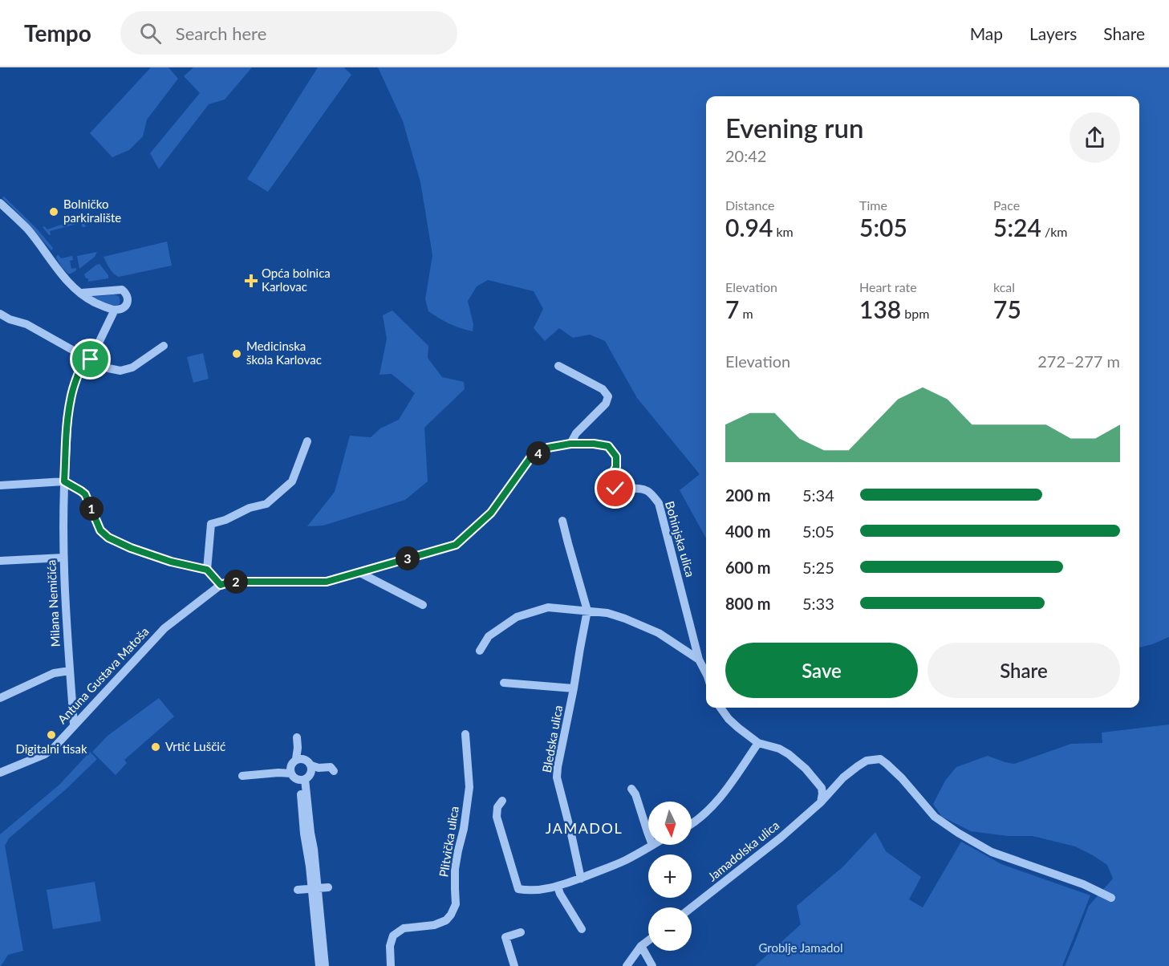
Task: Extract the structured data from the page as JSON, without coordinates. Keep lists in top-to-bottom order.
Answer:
{
  "streets": {
    "street": [
      "Bohinjska ulica",
      "Milana Nemičića",
      "Antuna Gustava Matoša",
      "Bledska ulica",
      "Plitvička ulica",
      "Jamadolska ulica"
    ]
  },
  "crossings": [
    ["Milana Nemičića", "Antuna Gustava Matoša"]
  ],
  "districts": ["JAMADOL"],
  "parks": ["Groblje Jamadol"],
  "places": {
    "other": [
      "Bolničko parkiralište",
      "Medicinska škola Karlovac",
      "Digitalni tisak",
      "Vrtić Luščić"
    ],
    "health": ["Opća bolnica Karlovac"]
  },
  "north": "bottom",
  "page": {
    "header": "Tempo",
    "search": "Search here",
    "nav": ["Map", "Layers", "Share"],
    "heading": ["Evening run", "20:42"],
    "stats": [
      ["Distance", "0.94 km"],
      ["Time", "5:05"],
      ["Pace", "5:24 /km"],
      ["Elevation", "7 m"],
      ["Heart rate", "138 bpm"],
      ["kcal", "75"]
    ],
    "chart": ["Elevation", "272–277 m"],
    "pins": [
      "4",
      "1",
      "3",
      "2"
    ],
    "list": [
      {
        "name": "200 m",
        "note": "5:34"
      },
      {
        "name": "400 m",
        "note": "5:05"
      },
      {
        "name": "600 m",
        "note": "5:25"
      },
      {
        "name": "800 m",
        "note": "5:33"
      }
    ],
    "buttons": ["Save", "Share"],
    "map_buttons": ["+", "−"]
  }
}
